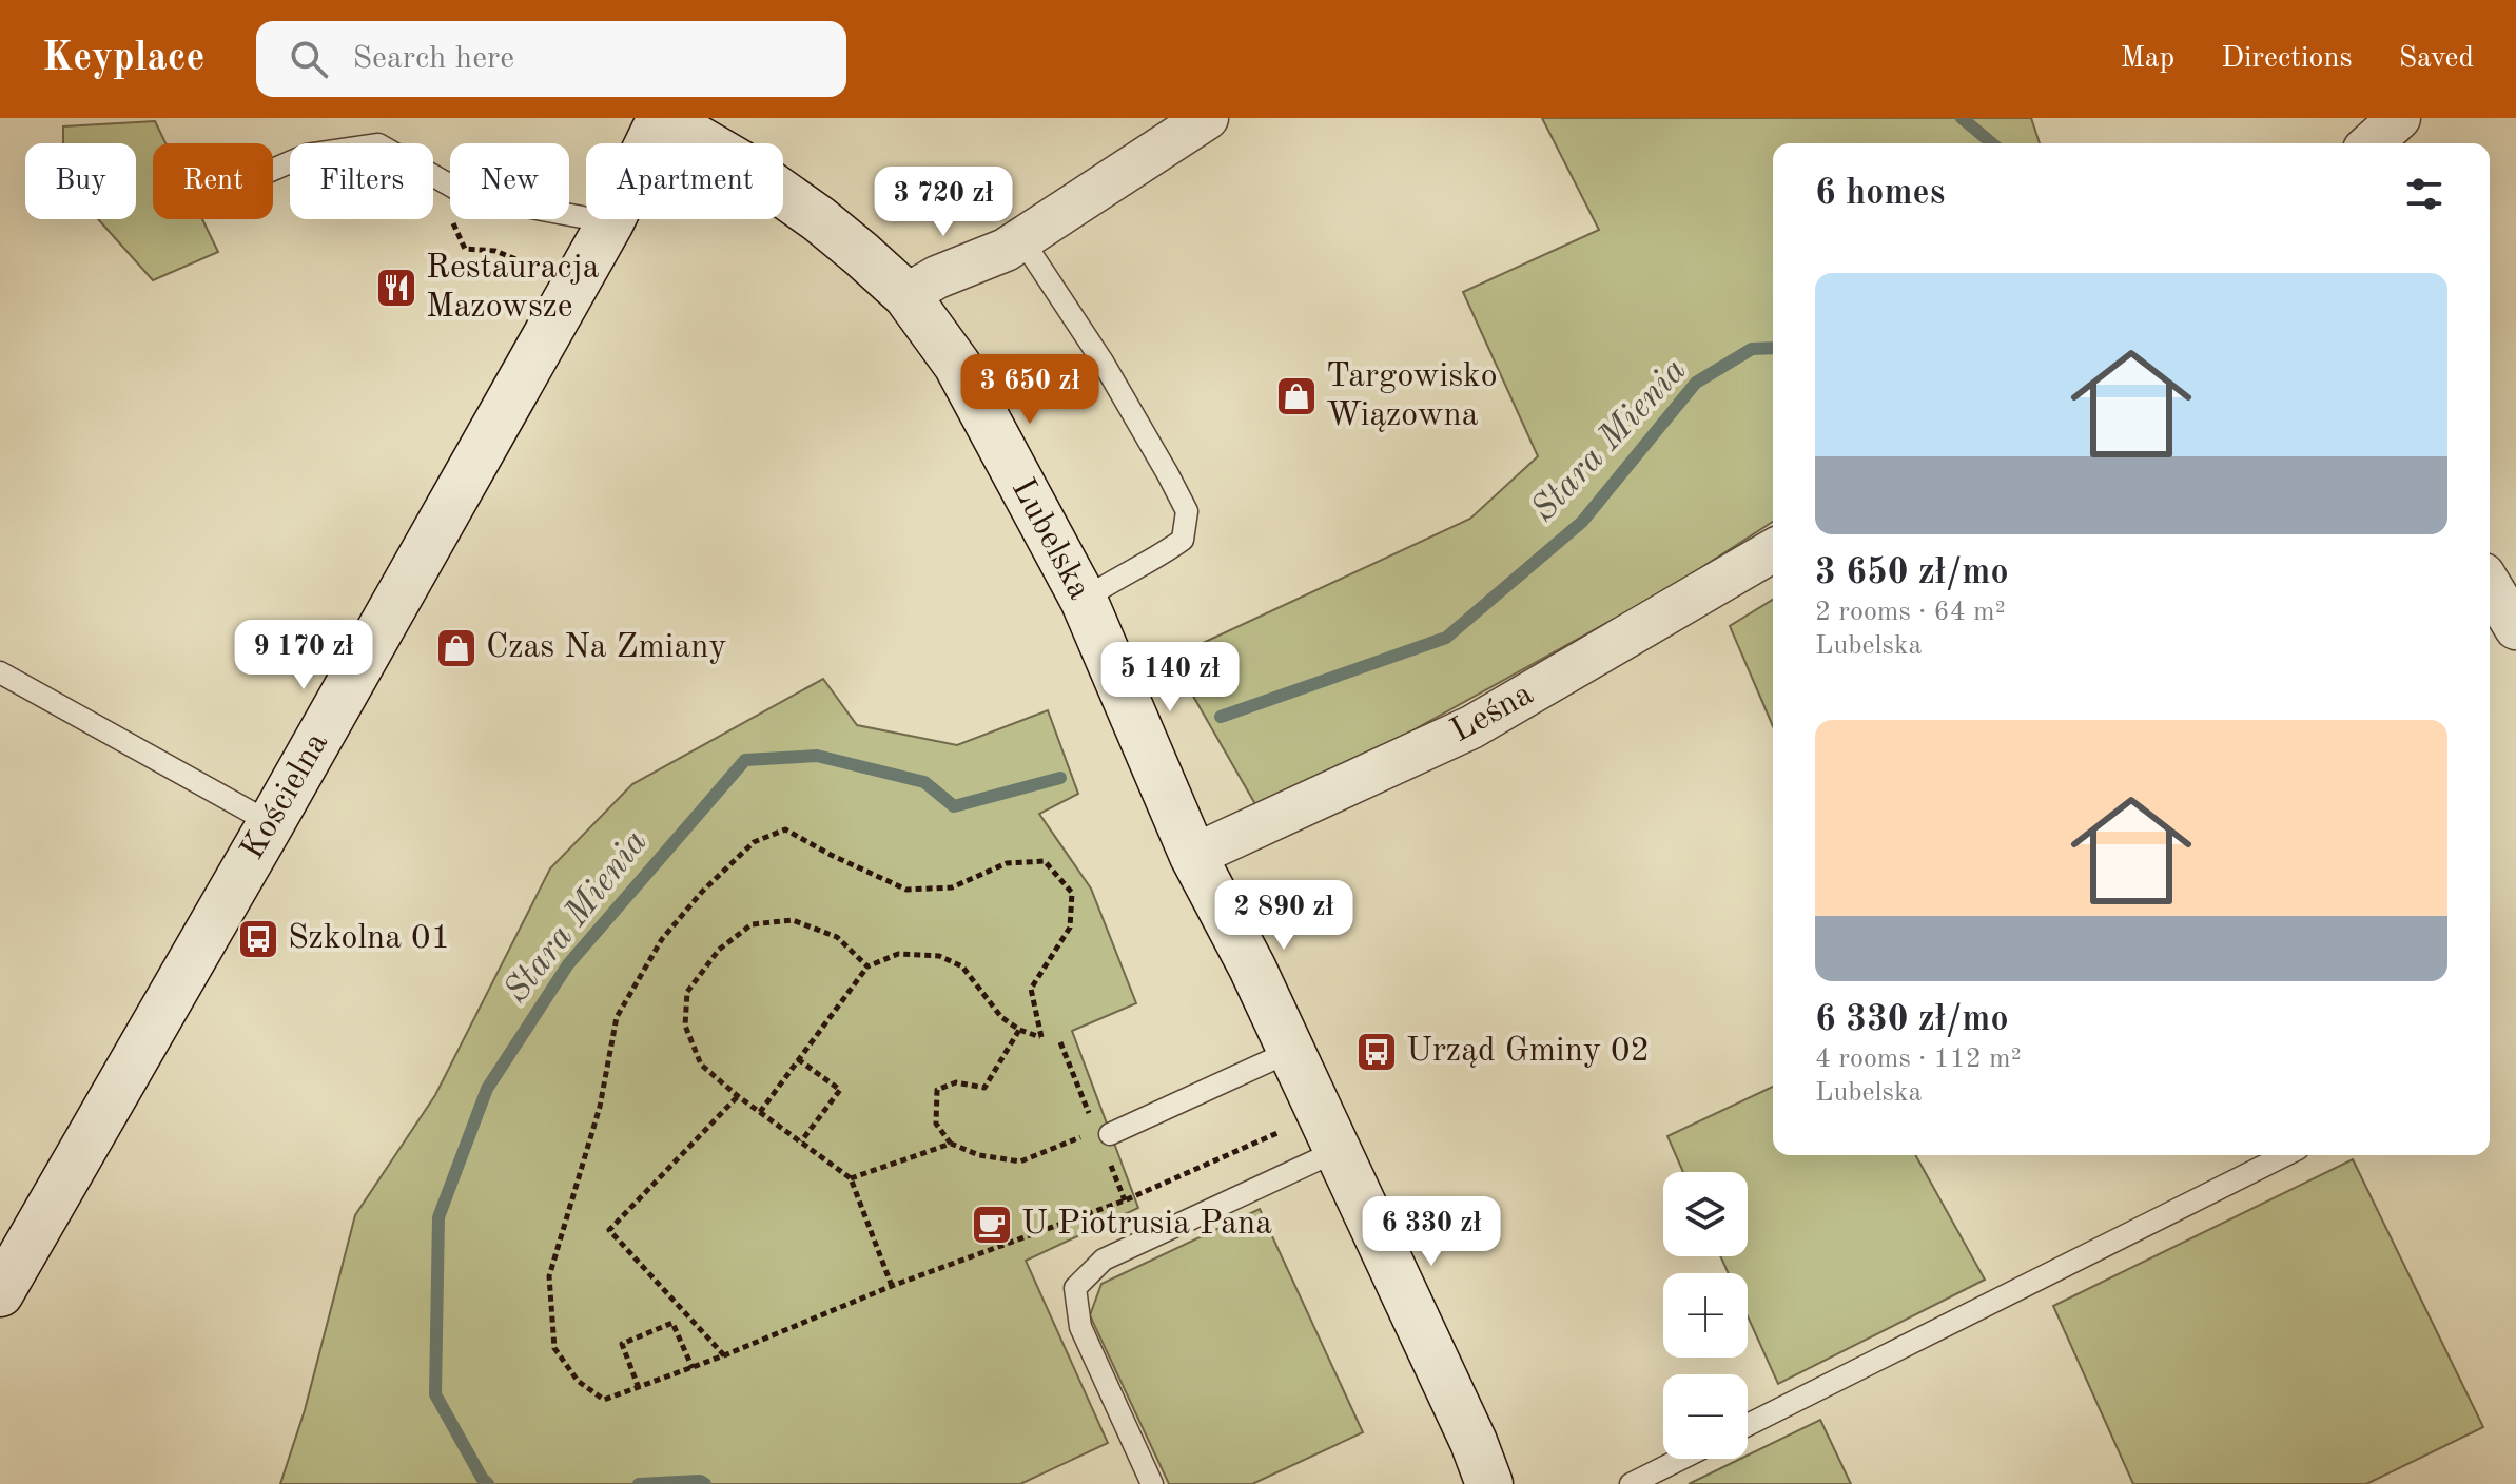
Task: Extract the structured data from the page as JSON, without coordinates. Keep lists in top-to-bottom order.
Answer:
{
  "streets": {
    "main road": ["Lubelska", "Kościelna"],
    "street": ["Leśna"]
  },
  "crossings": [
    ["Lubelska", "Leśna"],
    ["Lubelska", "Kościelna"]
  ],
  "water": ["Stara Mienia"],
  "places": {
    "restaurant": ["Restauracja Mazowsze"],
    "shop": ["Targowisko Wiązowna", "Czas Na Zmiany"],
    "bus stop": ["Szkolna 01", "Urząd Gminy 02"],
    "cafe": ["U Piotrusia Pana"]
  },
  "page": {
    "header": "Keyplace",
    "search": "Search here",
    "nav": ["Map", "Directions", "Saved"],
    "chip": [
      "Buy",
      "Rent",
      "Filters",
      "New",
      "Apartment"
    ],
    "heading": "6 homes",
    "price": [
      "3 720 zł",
      "3 650 zł",
      "9 170 zł",
      "5 140 zł",
      "2 890 zł",
      "6 330 zł"
    ],
    "list": [
      {
        "name": "3 650 zł/mo",
        "note": "2 rooms · 64 m² · Lubelska"
      },
      {
        "name": "6 330 zł/mo",
        "note": "4 rooms · 112 m² · Lubelska"
      }
    ],
    "map_buttons": ["+", "−"]
  }
}
